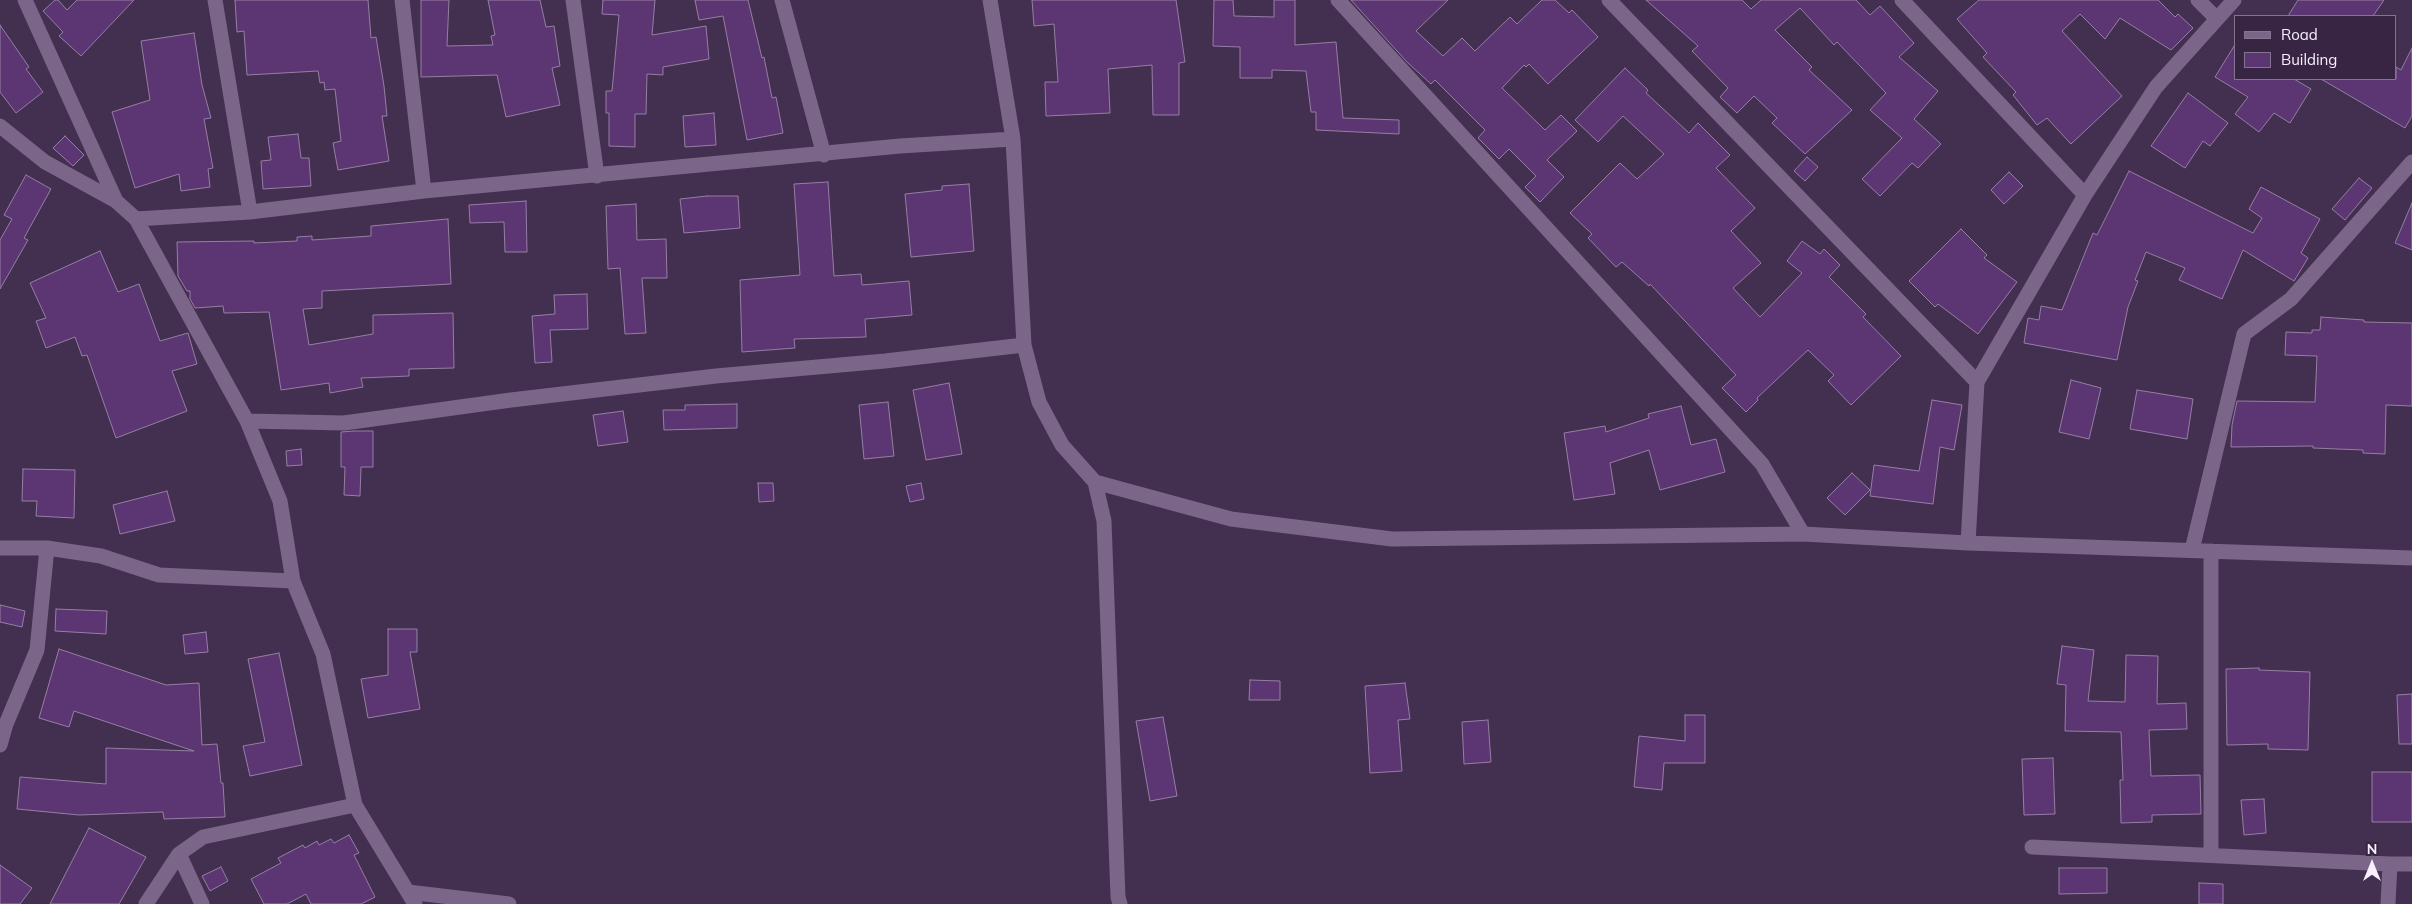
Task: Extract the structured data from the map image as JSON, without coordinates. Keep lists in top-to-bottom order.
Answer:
{
  "legend": ["Road", "Building"],
  "north": "top"
}
